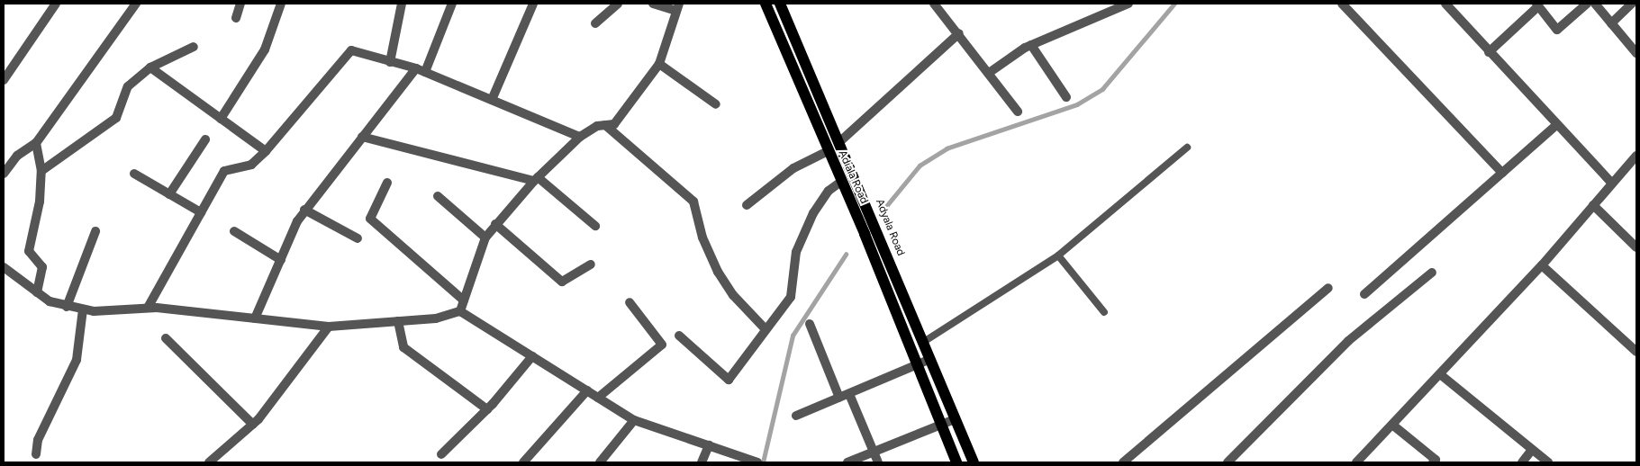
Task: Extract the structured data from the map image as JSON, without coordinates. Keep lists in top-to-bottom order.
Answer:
{
  "streets": {
    "main road": ["Adiala Road", "Adyala Road"]
  }
}
